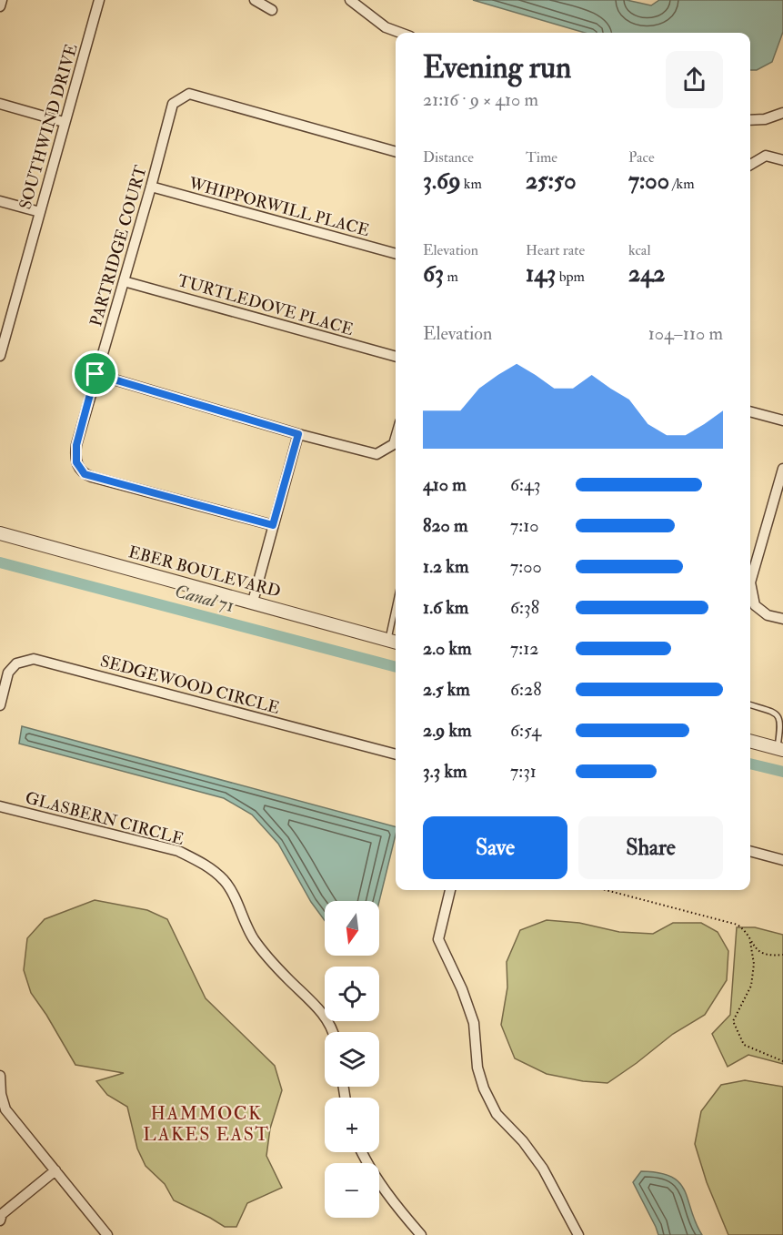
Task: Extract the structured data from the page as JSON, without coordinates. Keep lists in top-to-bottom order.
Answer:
{
  "streets": {
    "street": [
      "SOUTHWIND DRIVE",
      "WHIPPORWILL PLACE",
      "PARTRIDGE COURT",
      "TURTLEDOVE PLACE",
      "EBER BOULEVARD",
      "SEDGEWOOD CIRCLE",
      "GLASBERN CIRCLE"
    ]
  },
  "crossings": [
    ["WHIPPORWILL PLACE", "PARTRIDGE COURT"],
    ["PARTRIDGE COURT", "TURTLEDOVE PLACE"]
  ],
  "districts": ["HAMMOCK LAKES EAST"],
  "water": ["Canal 71"],
  "north": "bottom",
  "page": {
    "heading": ["Evening run", "21:16 · 9 × 410 m"],
    "stats": [
      ["Distance", "3.69 km"],
      ["Time", "25:50"],
      ["Pace", "7:00 /km"],
      ["Elevation", "63 m"],
      ["Heart rate", "143 bpm"],
      ["kcal", "242"]
    ],
    "chart": ["Elevation", "104–110 m"],
    "list": [
      {
        "name": "410 m",
        "note": "6:43"
      },
      {
        "name": "820 m",
        "note": "7:10"
      },
      {
        "name": "1.2 km",
        "note": "7:00"
      },
      {
        "name": "1.6 km",
        "note": "6:38"
      },
      {
        "name": "2.0 km",
        "note": "7:12"
      },
      {
        "name": "2.5 km",
        "note": "6:28"
      },
      {
        "name": "2.9 km",
        "note": "6:54"
      },
      {
        "name": "3.3 km",
        "note": "7:31"
      }
    ],
    "buttons": ["Save", "Share"],
    "map_buttons": ["+", "−"]
  }
}
